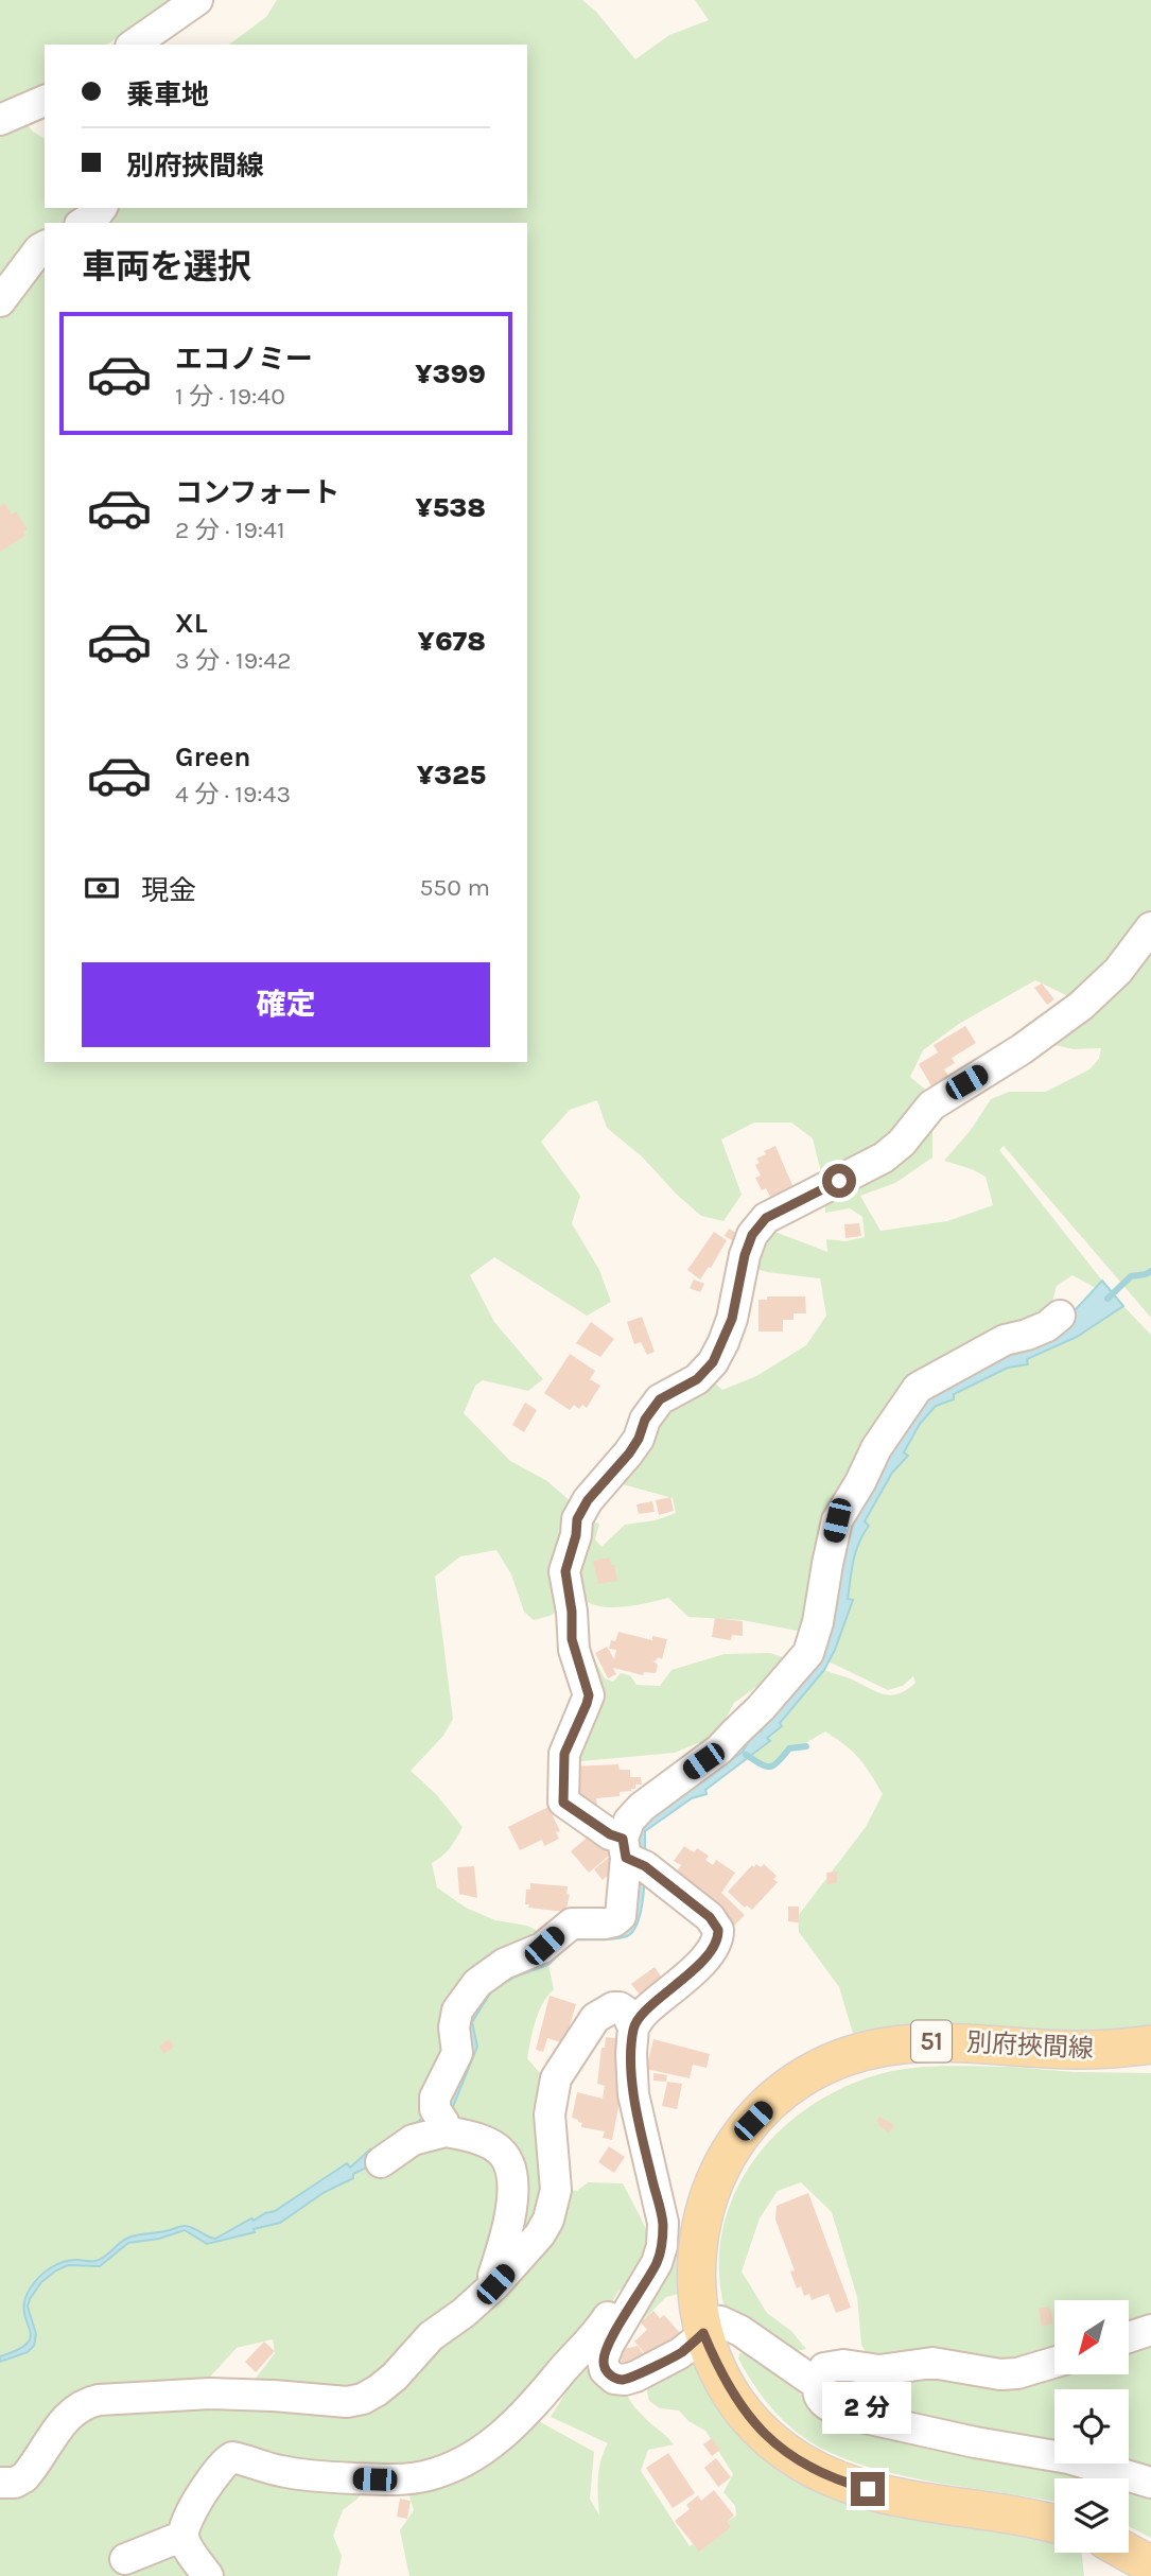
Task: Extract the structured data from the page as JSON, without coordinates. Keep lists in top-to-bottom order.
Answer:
{
  "streets": {
    "main road": ["51", "別府挾間線"]
  },
  "north": "bottom left",
  "page": {
    "banner": ["乗車地", "別府挾間線"],
    "heading": "車両を選択",
    "list": [
      {
        "name": "エコノミー",
        "note": "1 分 · 19:40",
        "value": "¥399"
      },
      {
        "name": "コンフォート",
        "note": "2 分 · 19:41",
        "value": "¥538"
      },
      {
        "name": "XL",
        "note": "3 分 · 19:42",
        "value": "¥678"
      },
      {
        "name": "Green",
        "note": "4 分 · 19:43",
        "value": "¥325"
      }
    ],
    "pay": ["現金", "550 m"],
    "buttons": "確定",
    "bubble": "2 分"
  }
}
